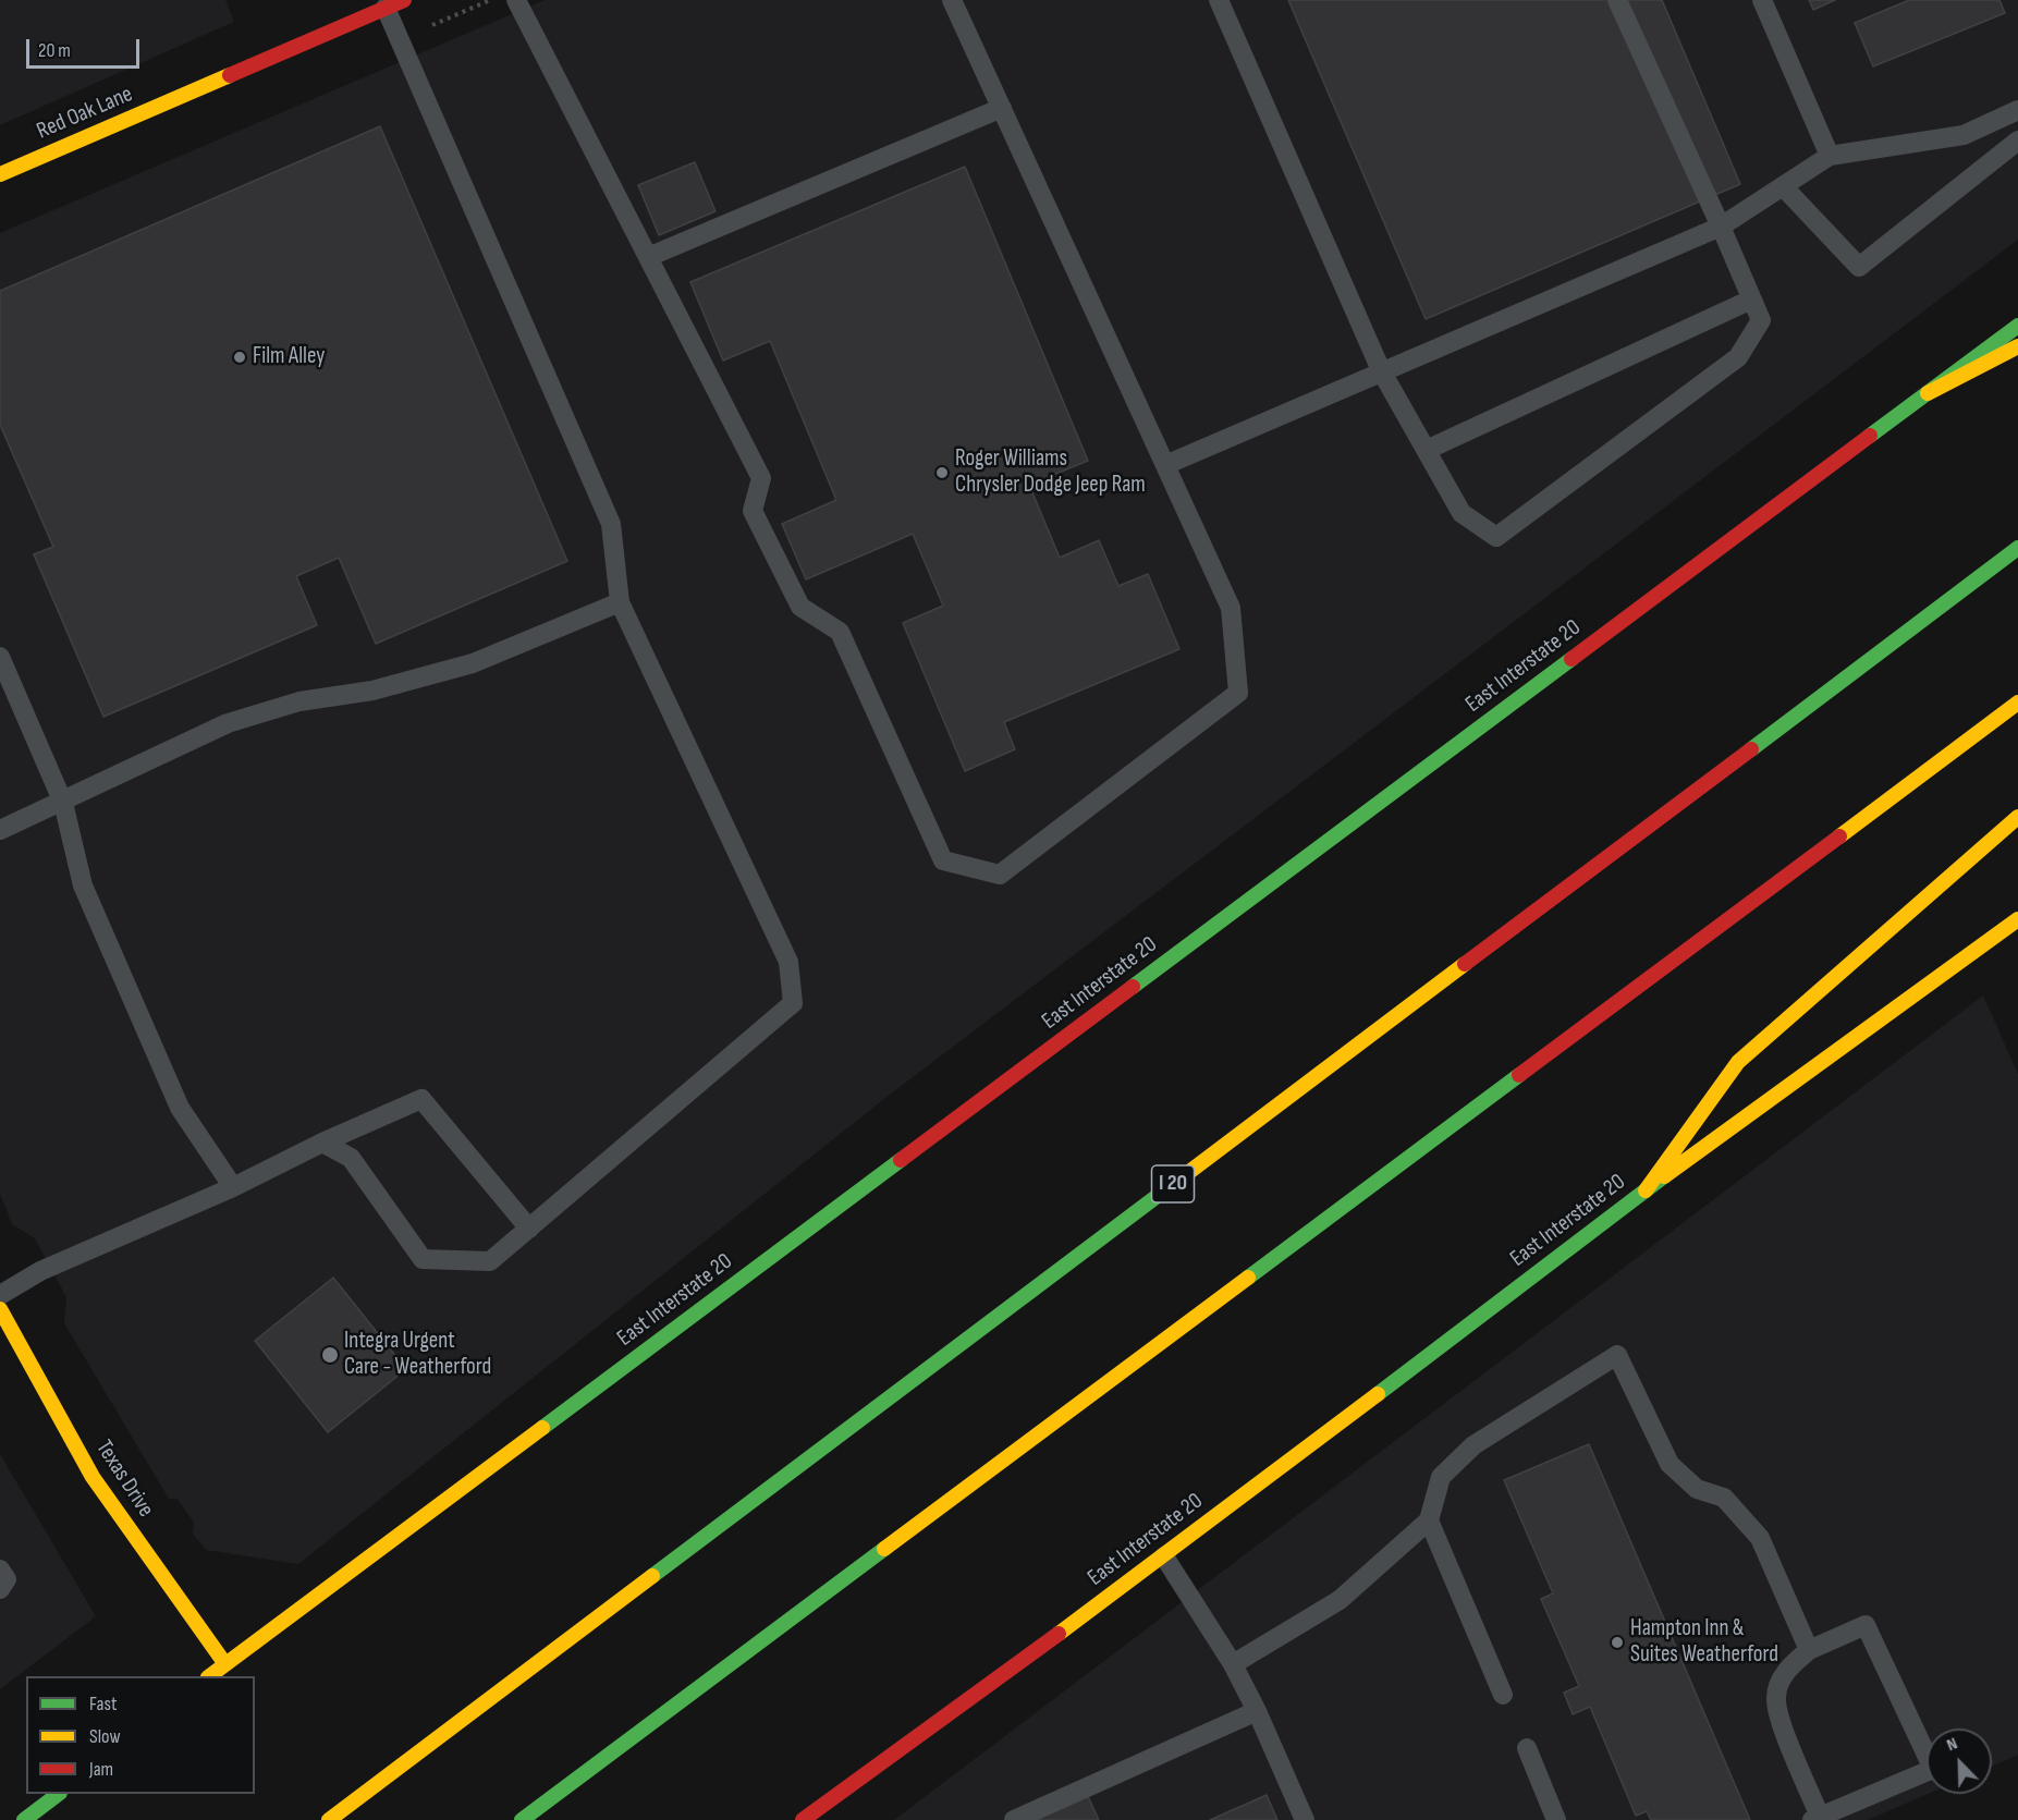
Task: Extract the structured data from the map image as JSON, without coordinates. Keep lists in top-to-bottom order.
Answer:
{
  "streets": {
    "main road": [
      "Red Oak Lane",
      "East Interstate 20",
      "I 20",
      "Texas Drive"
    ]
  },
  "crossings": [
    ["East Interstate 20", "Texas Drive"]
  ],
  "places": [
    "Film Alley",
    "Roger Williams Chrysler Dodge Jeep Ram",
    "Integra Urgent Care - Weatherford",
    "Hampton Inn & Suites Weatherford"
  ],
  "legend": ["Fast", "Slow", "Jam"],
  "scale_bar": "20 m",
  "north": "top left"
}
